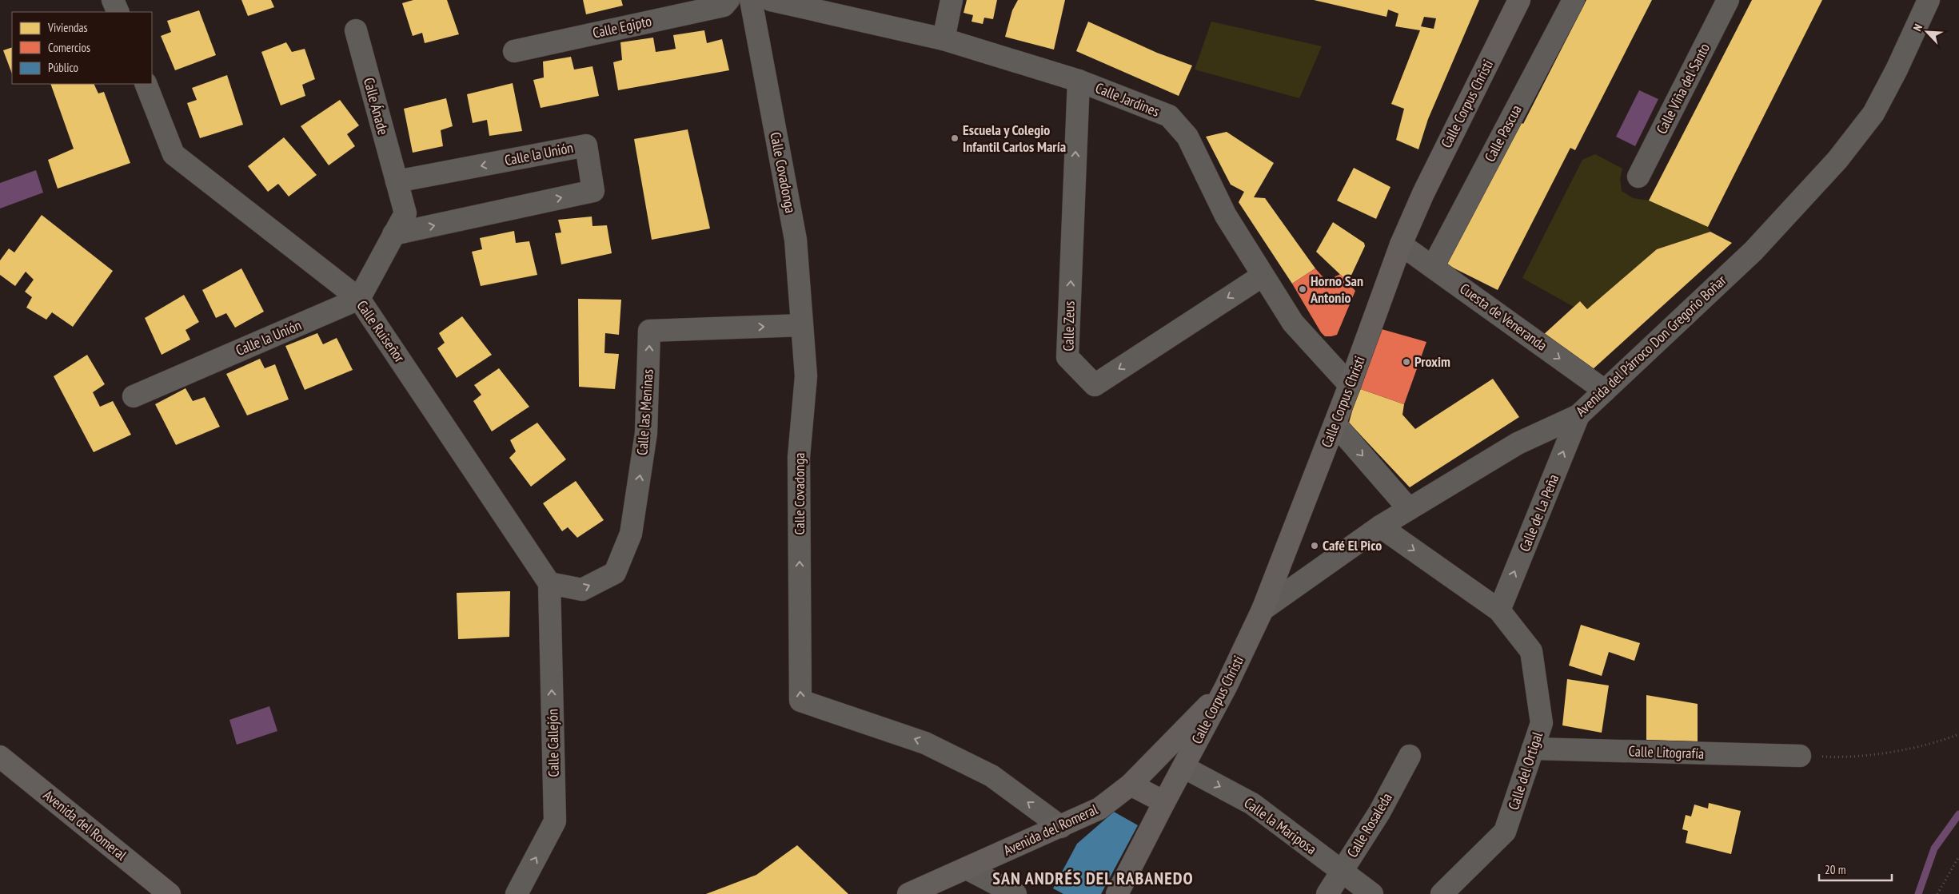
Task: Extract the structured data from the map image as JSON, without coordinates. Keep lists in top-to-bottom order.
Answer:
{
  "streets": {
    "main road": ["Calle Corpus Christi", "Avenida del Romeral"],
    "street": [
      "Calle Egipto",
      "Calle Viña del Santo",
      "Calle Jardines",
      "Calle Ánade",
      "Calle Pascua",
      "Calle la Unión",
      "Calle Covadonga",
      "Cuesta de Veneranda",
      "Calle Zeus",
      "Calle Ruiseñor",
      "Avenida del Párroco Don Gregorio Boñar",
      "Calle las Meninas",
      "Calle de La Peña",
      "Calle Callejón",
      "Calle Litografía",
      "Calle del Ortigal",
      "Calle Rosaleda",
      "Calle la Mariposa"
    ]
  },
  "crossings": [
    ["Calle Jardines", "Calle Corpus Christi"],
    ["Calle Jardines", "Calle Zeus"],
    ["Calle Corpus Christi", "Cuesta de Veneranda"],
    ["Calle Corpus Christi", "Avenida del Párroco Don Gregorio Boñar"],
    ["Calle Corpus Christi", "Avenida del Romeral"],
    ["Calle Corpus Christi", "Calle la Mariposa"],
    ["Calle Ánade", "Calle la Unión"],
    ["Calle Pascua", "Cuesta de Veneranda"],
    ["Calle la Unión", "Calle Ruiseñor"],
    ["Calle Covadonga", "Calle las Meninas"],
    ["Calle Covadonga", "Avenida del Romeral"],
    ["Cuesta de Veneranda", "Avenida del Párroco Don Gregorio Boñar"],
    ["Calle Ruiseñor", "Calle las Meninas"],
    ["Calle Ruiseñor", "Calle Callejón"],
    ["Avenida del Párroco Don Gregorio Boñar", "Calle de La Peña"],
    ["Avenida del Párroco Don Gregorio Boñar", "Calle del Ortigal"],
    ["Calle las Meninas", "Calle Callejón"],
    ["Calle de La Peña", "Calle del Ortigal"],
    ["Calle Litografía", "Calle del Ortigal"],
    ["Calle Rosaleda", "Calle la Mariposa"]
  ],
  "one_way": [
    "Calle Covadonga",
    "Cuesta de Veneranda",
    "Calle de La Peña",
    "Calle Callejón",
    "Calle la Mariposa"
  ],
  "districts": ["SAN ANDRÉS DEL RABANEDO"],
  "places": [
    "Escuela y Colegio Infantil Carlos María",
    "Horno San Antonio",
    "Proxim",
    "Café El Pico"
  ],
  "legend": ["Viviendas", "Comercios", "Público"],
  "scale_bar": "20 m",
  "north": "top left"
}
